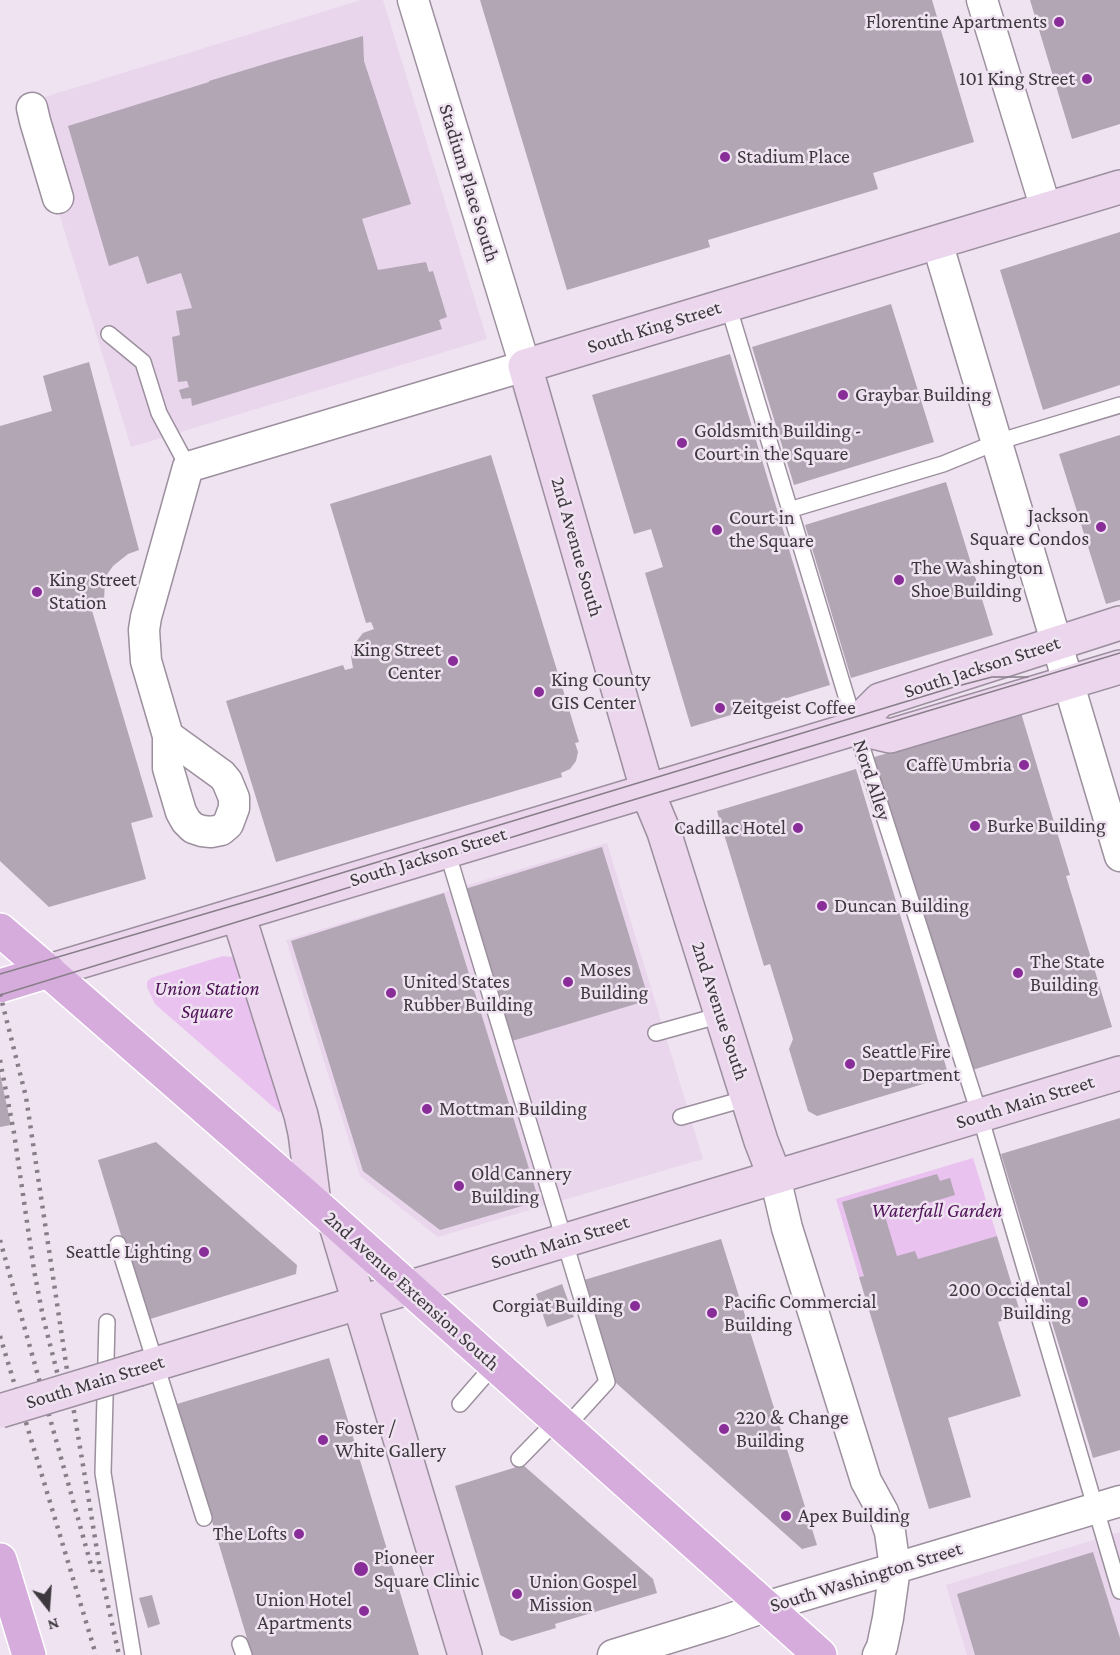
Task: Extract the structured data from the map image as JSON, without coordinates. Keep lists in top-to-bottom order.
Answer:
{
  "streets": {
    "main road": ["South Jackson Street", "2nd Avenue Extension South"],
    "street": [
      "Stadium Place South",
      "South King Street",
      "2nd Avenue South",
      "South Main Street",
      "South Washington Street"
    ],
    "lane": ["Nord Alley"]
  },
  "crossings": [
    ["Stadium Place South", "South King Street"],
    ["Stadium Place South", "2nd Avenue South"],
    ["South King Street", "2nd Avenue South"],
    ["South King Street", "Nord Alley"],
    ["2nd Avenue South", "South Jackson Street"],
    ["2nd Avenue South", "South Main Street"],
    ["2nd Avenue South", "South Washington Street"],
    ["South Jackson Street", "Nord Alley"],
    ["South Jackson Street", "2nd Avenue Extension South"],
    ["Nord Alley", "South Main Street"],
    ["Nord Alley", "South Washington Street"],
    ["South Main Street", "2nd Avenue Extension South"],
    ["2nd Avenue Extension South", "South Washington Street"]
  ],
  "parks": ["Union Station Square", "Waterfall Garden"],
  "places": [
    "Florentine Apartments",
    "101 King Street",
    "Stadium Place",
    "Graybar Building",
    "Goldsmith Building - Court in the Square",
    "Jackson Square Condos",
    "Court in the Square",
    "The Washington Shoe Building",
    "King Street Station",
    "King Street Center",
    "King County GIS Center",
    "Zeitgeist Coffee",
    "Caffè Umbria",
    "Burke Building",
    "Cadillac Hotel",
    "Duncan Building",
    "The State Building",
    "Moses Building",
    "United States Rubber Building",
    "Seattle Fire Department",
    "Mottman Building",
    "Old Cannery Building",
    "Seattle Lighting",
    "200 Occidental Building",
    "Corgiat Building",
    "Pacific Commercial Building",
    "220 & Change Building",
    "Foster / White Gallery",
    "Apex Building",
    "The Lofts",
    "Pioneer Square Clinic",
    "Union Gospel Mission",
    "Union Hotel Apartments"
  ],
  "north": "bottom"
}
